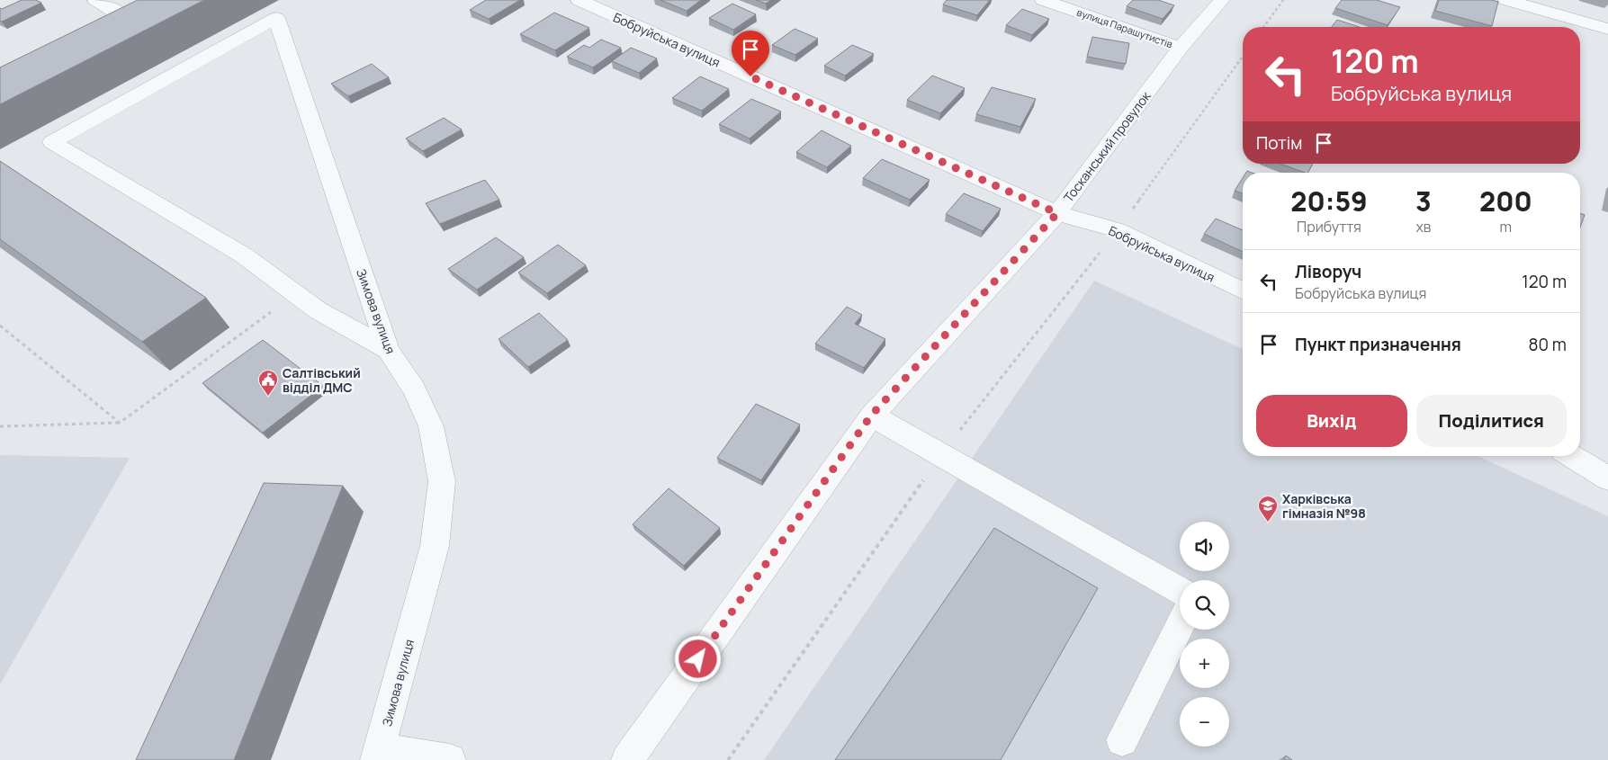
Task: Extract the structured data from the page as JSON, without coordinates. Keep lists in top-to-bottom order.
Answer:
{
  "streets": {
    "street": [
      "вулиця Парашутистів",
      "Бобруйська вулиця",
      "Тосканський провулок",
      "Зимова вулиця"
    ]
  },
  "crossings": [
    ["вулиця Парашутистів", "Тосканський провулок"],
    ["Бобруйська вулиця", "Тосканський провулок"]
  ],
  "places": {
    "public building": ["Салтівський відділ ДМС"],
    "school or university": ["Харківська гімназія №98"]
  },
  "page": {
    "turn": ["120 m", "Бобруйська вулиця"],
    "then": "Потім",
    "eta": [
      "20:59",
      "Прибуття",
      "3",
      "хв",
      "200",
      "m"
    ],
    "list": [
      {
        "name": "Ліворуч",
        "note": "Бобруйська вулиця",
        "value": "120 m"
      },
      {
        "name": "Пункт призначення",
        "value": "80 m"
      }
    ],
    "buttons": ["Вихід", "Поділитися"],
    "map_buttons": ["+", "−"]
  }
}
